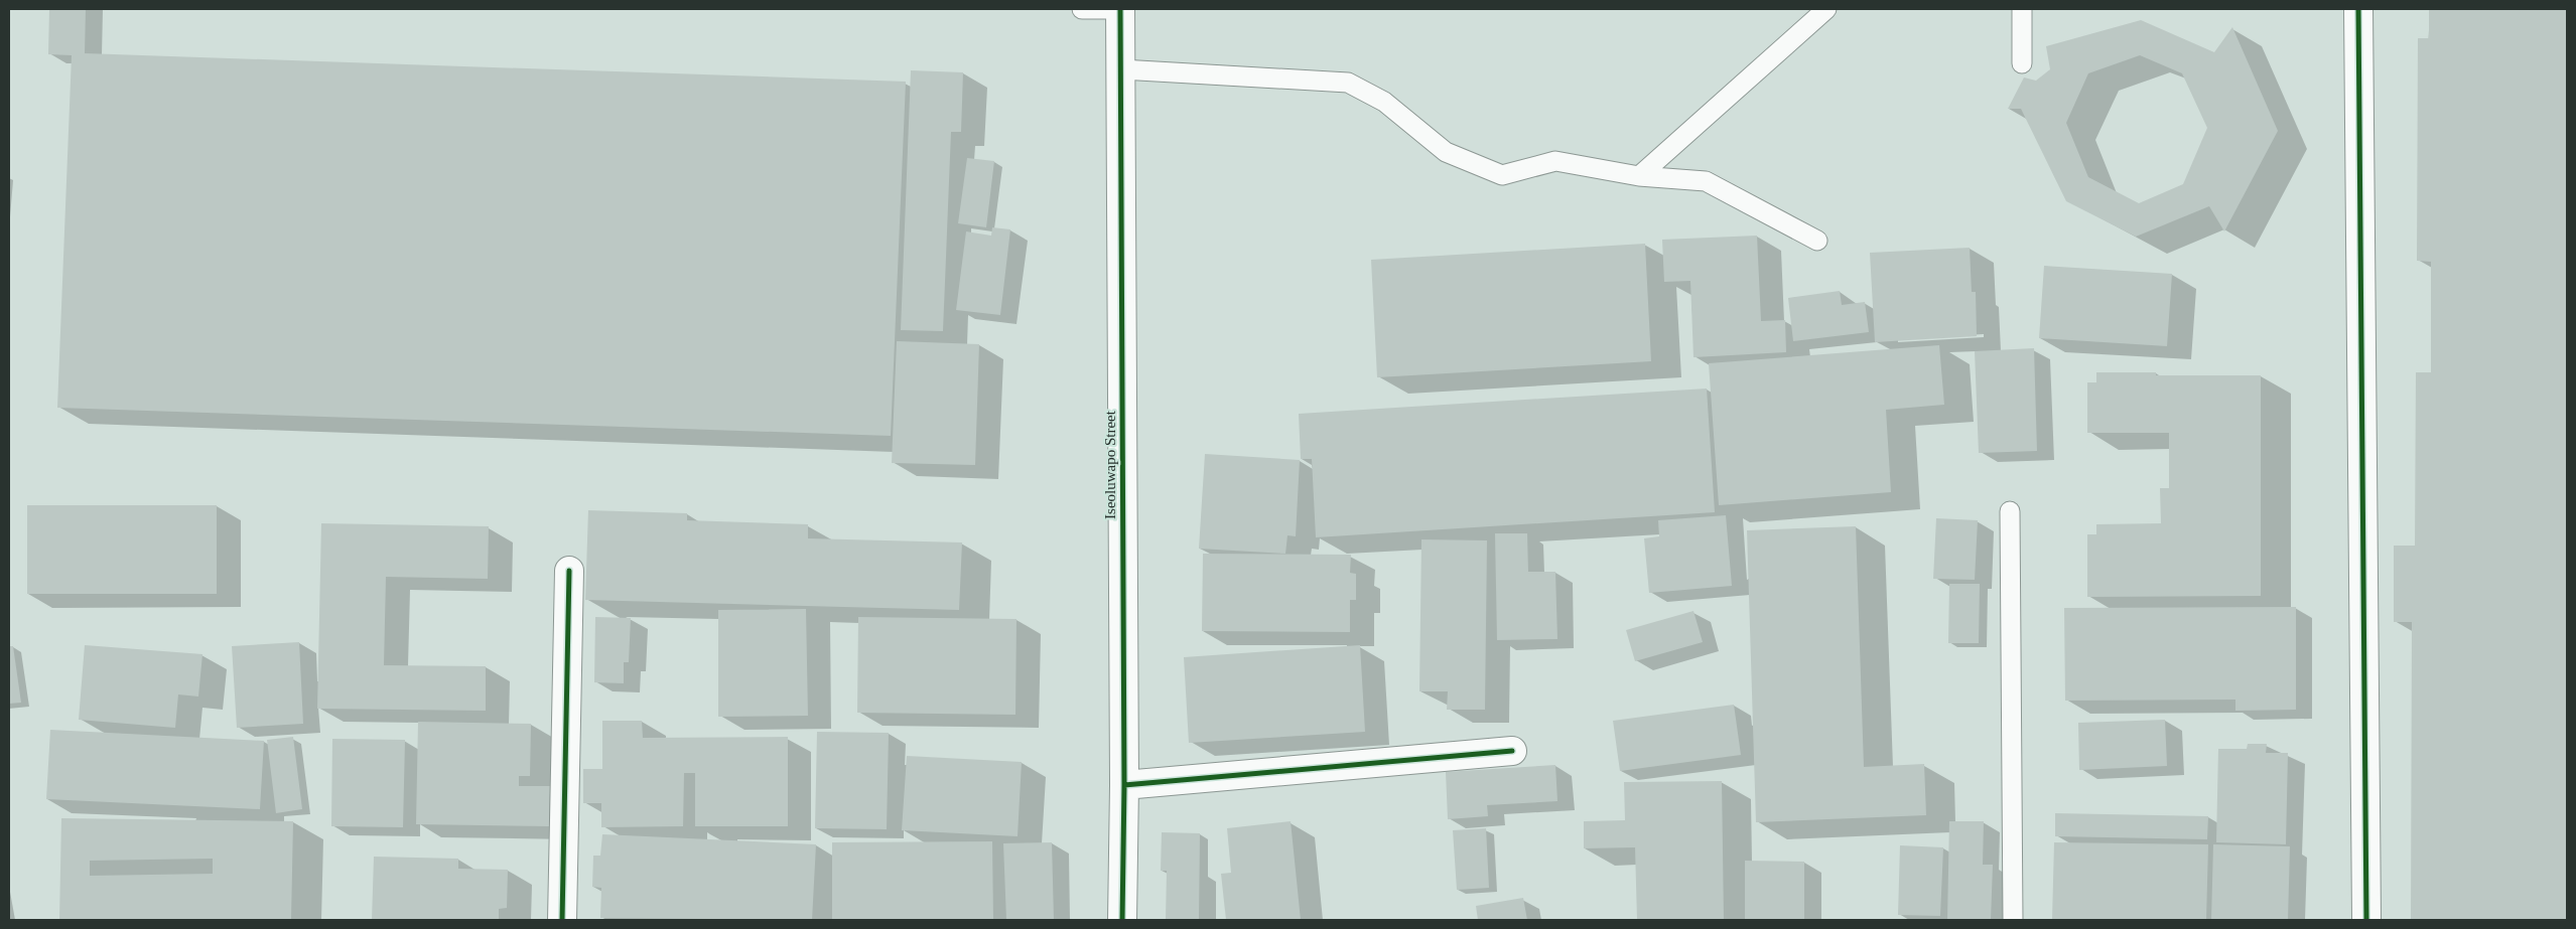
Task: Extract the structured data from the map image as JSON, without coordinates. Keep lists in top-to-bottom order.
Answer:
{
  "streets": {
    "street": ["Iseoluwapo Street"]
  }
}
